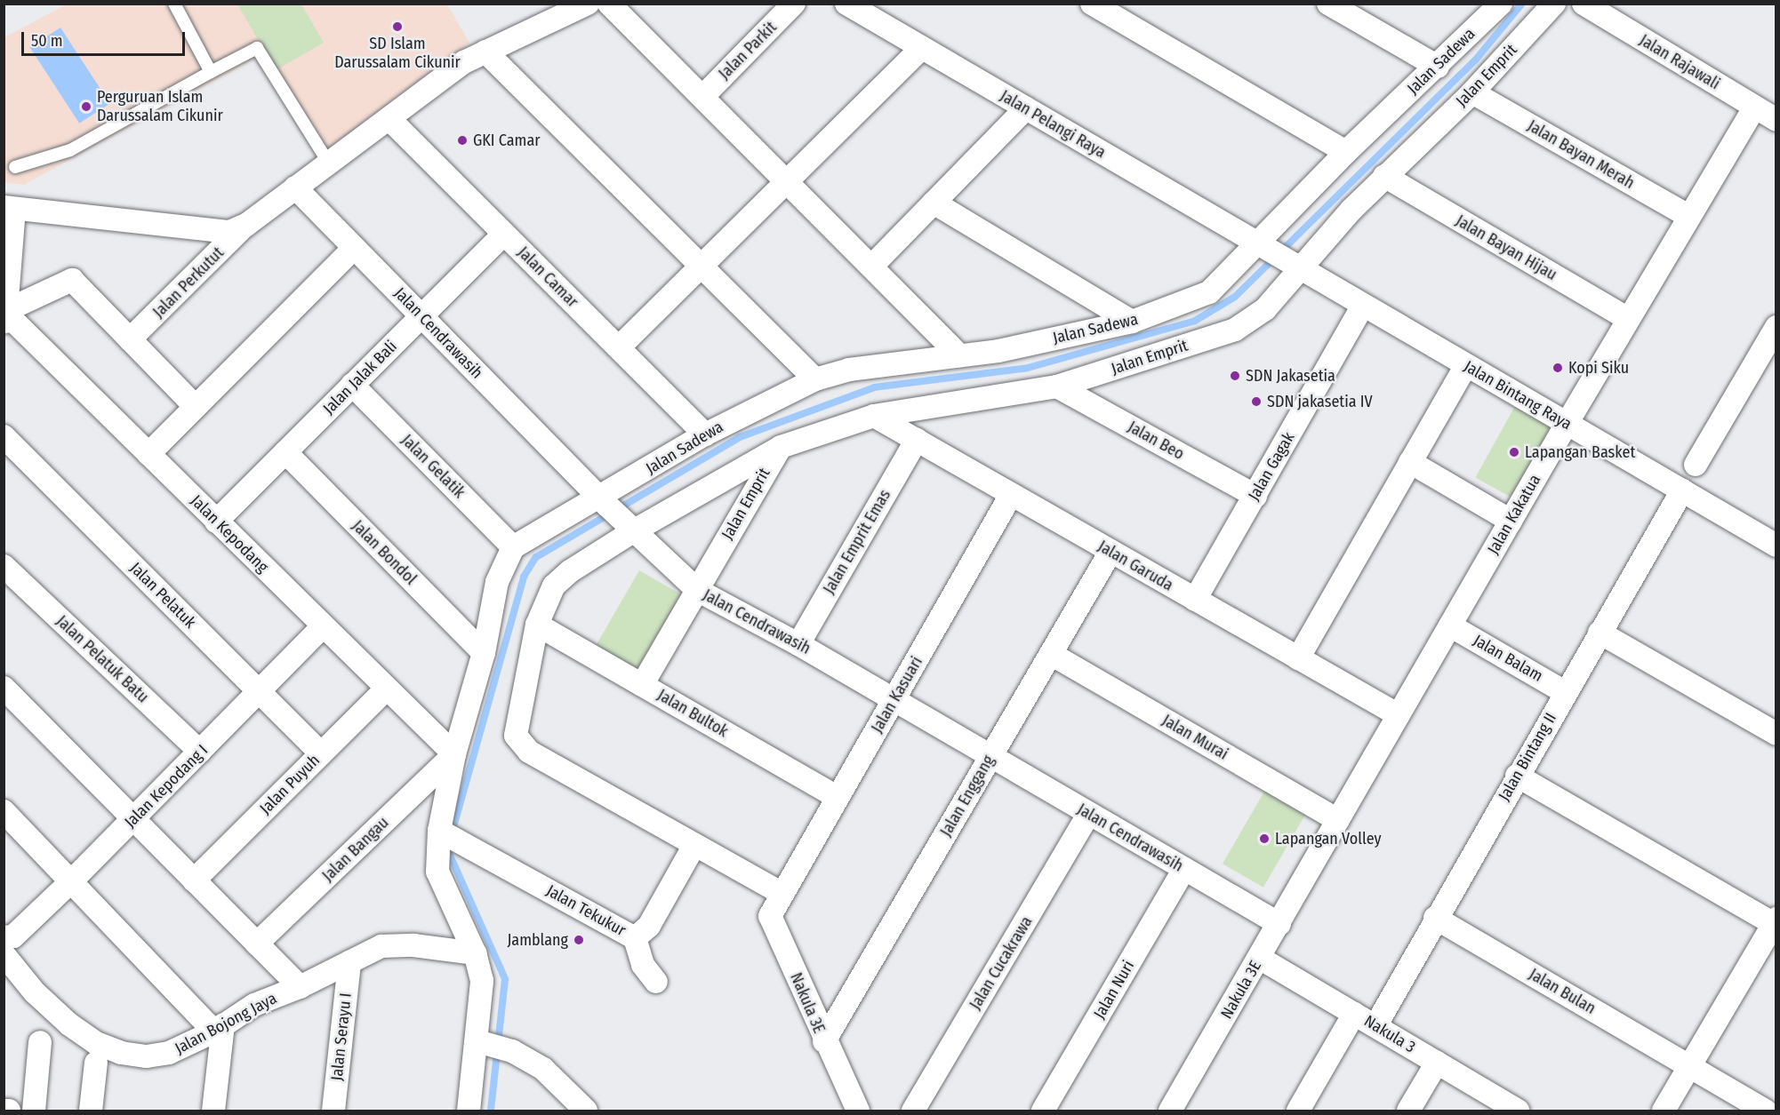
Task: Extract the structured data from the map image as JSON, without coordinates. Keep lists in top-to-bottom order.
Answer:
{
  "streets": {
    "street": [
      "Jalan Parkit",
      "Jalan Sadewa",
      "Jalan Rajawali",
      "Jalan Emprit",
      "Jalan Pelangi Raya",
      "Jalan Bayan Merah",
      "Jalan Bayan Hijau",
      "Jalan Camar",
      "Jalan Perkutut",
      "Jalan Cendrawasih",
      "Jalan Jalak Bali",
      "Jalan Bintang Raya",
      "Jalan Beo",
      "Jalan Gelatik",
      "Jalan Gagak",
      "Jalan Kakatua",
      "Jalan Kepodang",
      "Jalan Emprit Emas",
      "Jalan Bondol",
      "Jalan Garuda",
      "Jalan Pelatuk",
      "Jalan Balam",
      "Jalan Pelatuk Batu",
      "Jalan Kasuari",
      "Jalan Bultok",
      "Jalan Murai",
      "Jalan Bintang II",
      "Jalan Puyuh",
      "Jalan Kepodang I",
      "Jalan Enggang",
      "Jalan Bangau",
      "Jalan Tekukur",
      "Jalan Cucakrawa",
      "Jalan Nuri",
      "Nakula 3E",
      "Jalan Bulan",
      "Jalan Bojong Jaya",
      "Nakula 3",
      "Jalan Serayu I"
    ]
  },
  "crossings": [
    ["Jalan Sadewa", "Jalan Pelangi Raya"],
    ["Jalan Sadewa", "Jalan Camar"],
    ["Jalan Sadewa", "Jalan Cendrawasih"],
    ["Jalan Sadewa", "Jalan Bintang Raya"],
    ["Jalan Sadewa", "Jalan Gelatik"],
    ["Jalan Rajawali", "Jalan Kakatua"],
    ["Jalan Emprit", "Jalan Bayan Merah"],
    ["Jalan Emprit", "Jalan Bayan Hijau"],
    ["Jalan Emprit", "Jalan Cendrawasih"],
    ["Jalan Emprit", "Jalan Bintang Raya"],
    ["Jalan Emprit", "Jalan Beo"],
    ["Jalan Emprit", "Jalan Garuda"],
    ["Jalan Emprit", "Jalan Bultok"],
    ["Jalan Pelangi Raya", "Jalan Bintang Raya"],
    ["Jalan Bayan Merah", "Jalan Kakatua"],
    ["Jalan Bayan Hijau", "Jalan Kakatua"],
    ["Jalan Camar", "Jalan Perkutut"],
    ["Jalan Camar", "Jalan Jalak Bali"],
    ["Jalan Perkutut", "Jalan Cendrawasih"],
    ["Jalan Cendrawasih", "Jalan Jalak Bali"],
    ["Jalan Cendrawasih", "Jalan Kakatua"],
    ["Jalan Cendrawasih", "Jalan Emprit Emas"],
    ["Jalan Cendrawasih", "Jalan Kasuari"],
    ["Jalan Cendrawasih", "Jalan Bultok"],
    ["Jalan Cendrawasih", "Jalan Enggang"],
    ["Jalan Cendrawasih", "Jalan Cucakrawa"],
    ["Jalan Cendrawasih", "Jalan Nuri"],
    ["Jalan Cendrawasih", "Nakula 3E"],
    ["Jalan Jalak Bali", "Jalan Gelatik"],
    ["Jalan Jalak Bali", "Jalan Kepodang"],
    ["Jalan Jalak Bali", "Jalan Bondol"],
    ["Jalan Bintang Raya", "Jalan Gagak"],
    ["Jalan Bintang Raya", "Jalan Kakatua"],
    ["Jalan Bintang Raya", "Jalan Bintang II"],
    ["Jalan Beo", "Jalan Gagak"],
    ["Jalan Gagak", "Jalan Garuda"],
    ["Jalan Kakatua", "Jalan Garuda"],
    ["Jalan Kakatua", "Jalan Balam"],
    ["Jalan Kakatua", "Jalan Murai"],
    ["Jalan Kakatua", "Nakula 3E"],
    ["Jalan Kepodang", "Jalan Puyuh"],
    ["Jalan Kepodang", "Jalan Kepodang I"],
    ["Jalan Kepodang", "Jalan Bangau"],
    ["Jalan Emprit Emas", "Jalan Garuda"],
    ["Jalan Garuda", "Jalan Kasuari"],
    ["Jalan Garuda", "Jalan Enggang"],
    ["Jalan Pelatuk", "Jalan Puyuh"],
    ["Jalan Pelatuk", "Jalan Kepodang I"],
    ["Jalan Balam", "Jalan Bintang II"],
    ["Jalan Pelatuk Batu", "Jalan Kepodang I"],
    ["Jalan Kasuari", "Jalan Bultok"],
    ["Jalan Kasuari", "Nakula 3E"],
    ["Jalan Murai", "Jalan Enggang"],
    ["Jalan Bintang II", "Jalan Bulan"],
    ["Jalan Bintang II", "Nakula 3"],
    ["Jalan Enggang", "Nakula 3E"],
    ["Nakula 3E", "Nakula 3"],
    ["Jalan Bojong Jaya", "Jalan Serayu I"]
  ],
  "places": [
    "SD Islam Darussalam Cikunir",
    "Perguruan Islam Darussalam Cikunir",
    "GKI Camar",
    "Kopi Siku",
    "SDN Jakasetia",
    "SDN jakasetia IV",
    "Lapangan Basket",
    "Lapangan Volley",
    "Jamblang"
  ],
  "scale_bar": "50 m"
}
